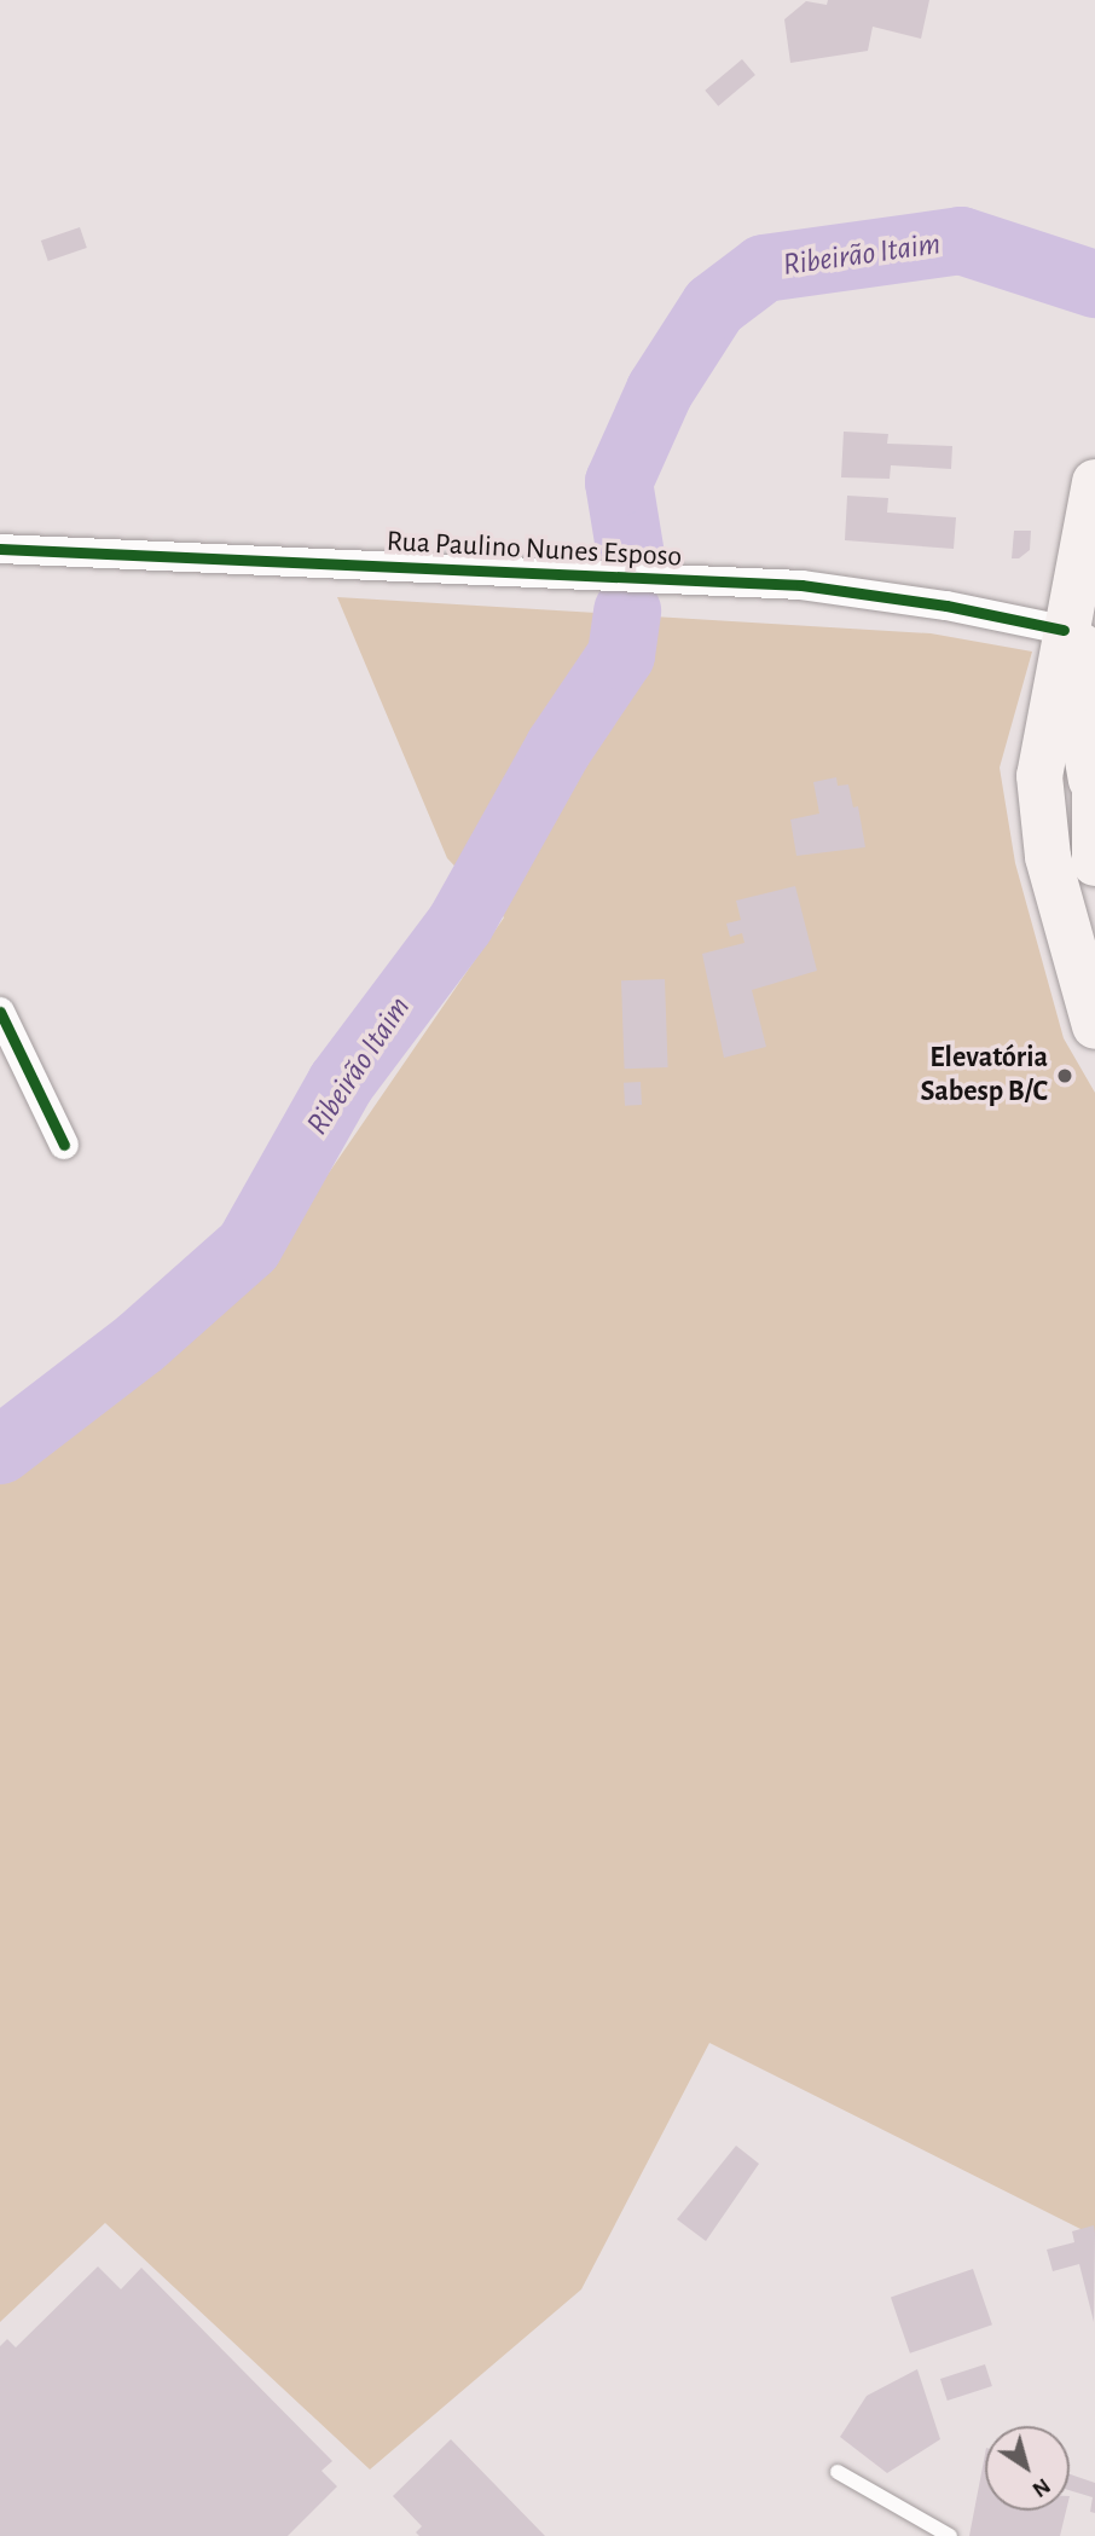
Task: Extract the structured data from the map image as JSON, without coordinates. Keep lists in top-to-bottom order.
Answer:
{
  "streets": {
    "street": ["Rua Paulino Nunes Esposo"]
  },
  "water": ["Ribeirão Itaim"],
  "places": ["Elevatória Sabesp B/C"],
  "north": "bottom right"
}
